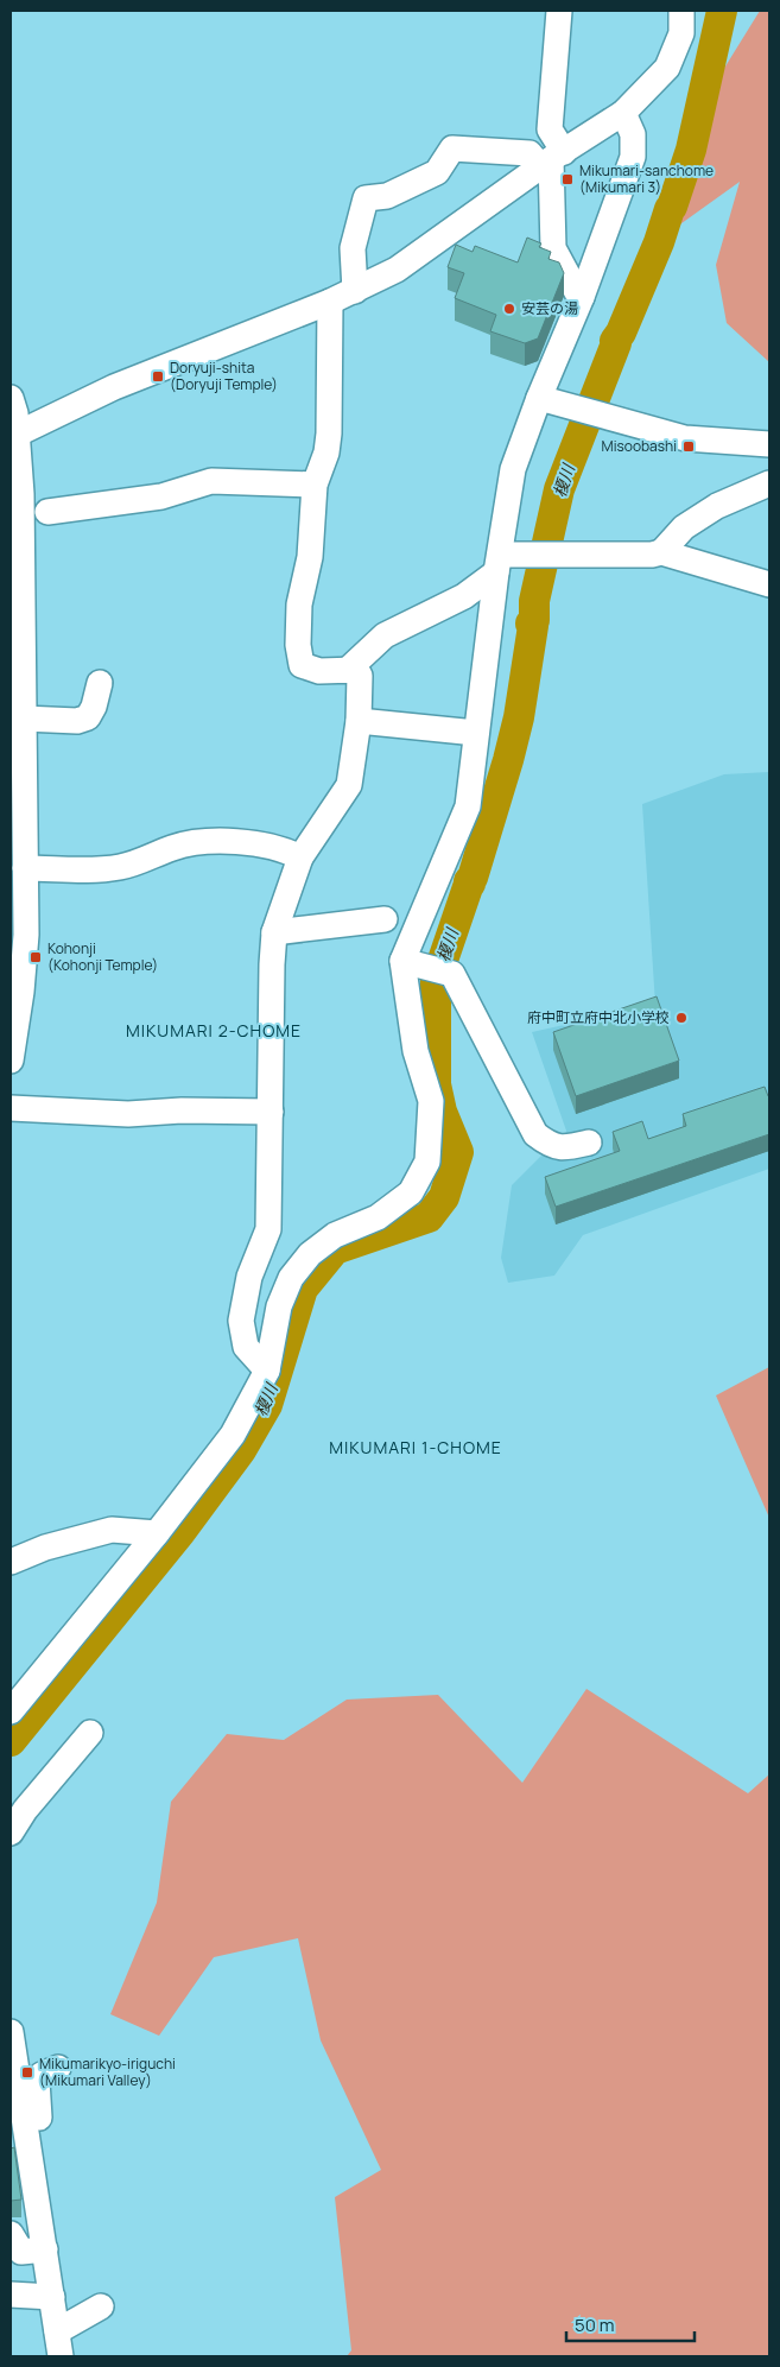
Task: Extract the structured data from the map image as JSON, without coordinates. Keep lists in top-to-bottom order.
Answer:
{
  "districts": ["MIKUMARI 2-CHOME", "MIKUMARI 1-CHOME"],
  "water": ["榎川"],
  "places": {
    "transit": [
      "Mikumari-sanchome (Mikumari 3)",
      "Doryuji-shita (Doryuji Temple)",
      "Misoobashi",
      "Kohonji (Kohonji Temple)",
      "Mikumarikyo-iriguchi (Mikumari Valley)"
    ],
    "other": ["安芸の湯", "府中町立府中北小学校"]
  },
  "scale_bar": "50 m"
}
